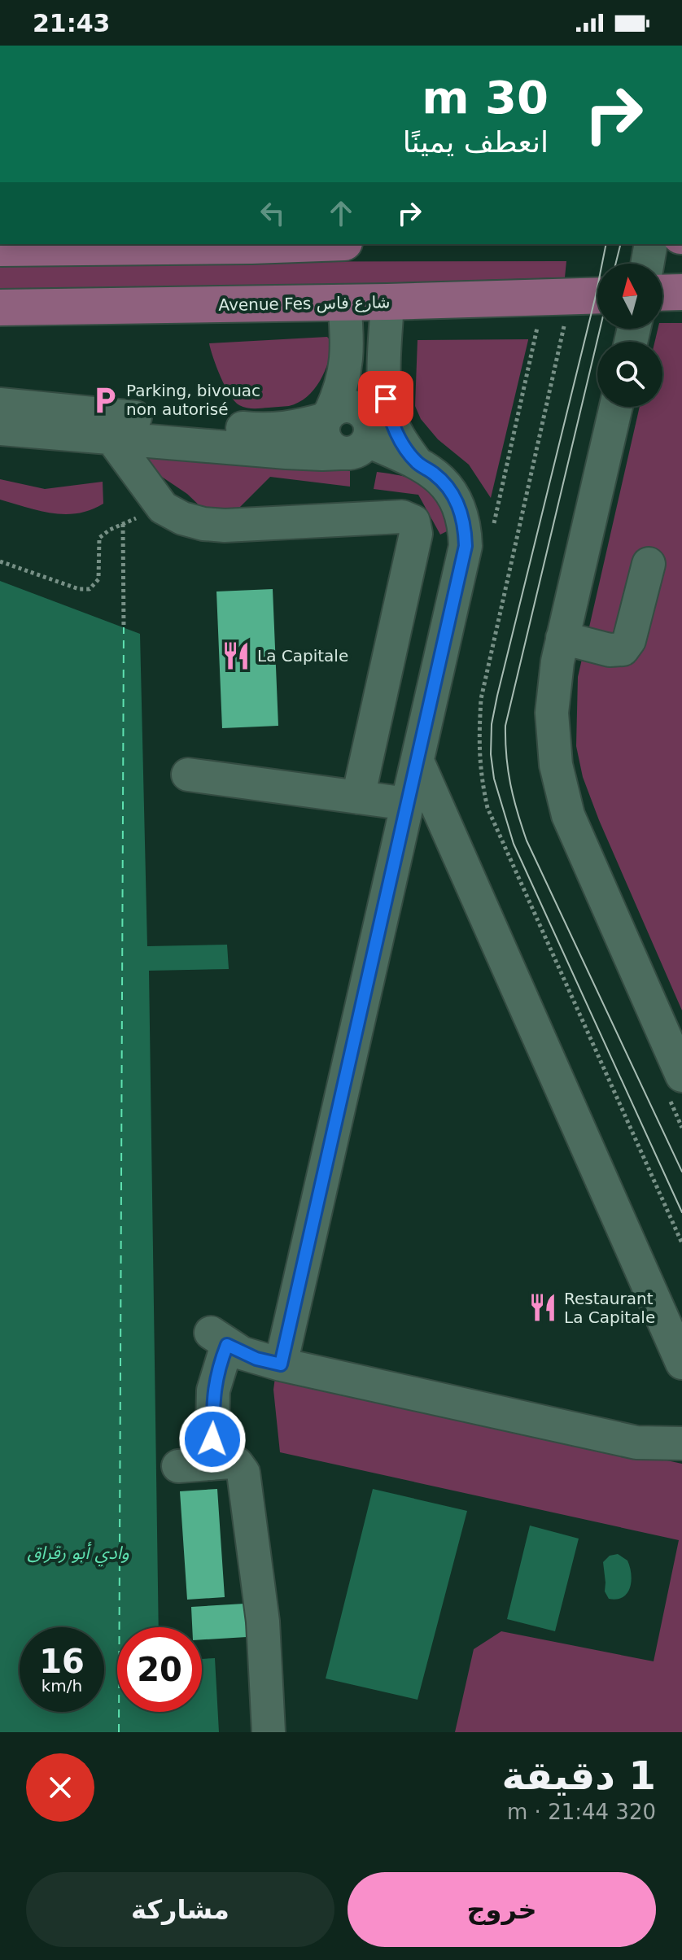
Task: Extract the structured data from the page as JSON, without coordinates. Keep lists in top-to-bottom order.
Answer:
{
  "streets": {
    "main road": ["Avenue Fes شارع فاس"]
  },
  "water": ["وادي أبو رقراق"],
  "places": {
    "parking": ["Parking, bivouac non autorisé"],
    "restaurant": ["La Capitale", "Restaurant La Capitale"]
  },
  "north": "top",
  "page": {
    "status": "21:43",
    "turn": ["30 m", "انعطف يمينًا"],
    "speed": "16 km/h",
    "limit": "20",
    "heading": ["1 دقيقة", "320 m · 21:44"],
    "buttons": ["خروج", "مشاركة"]
  }
}
